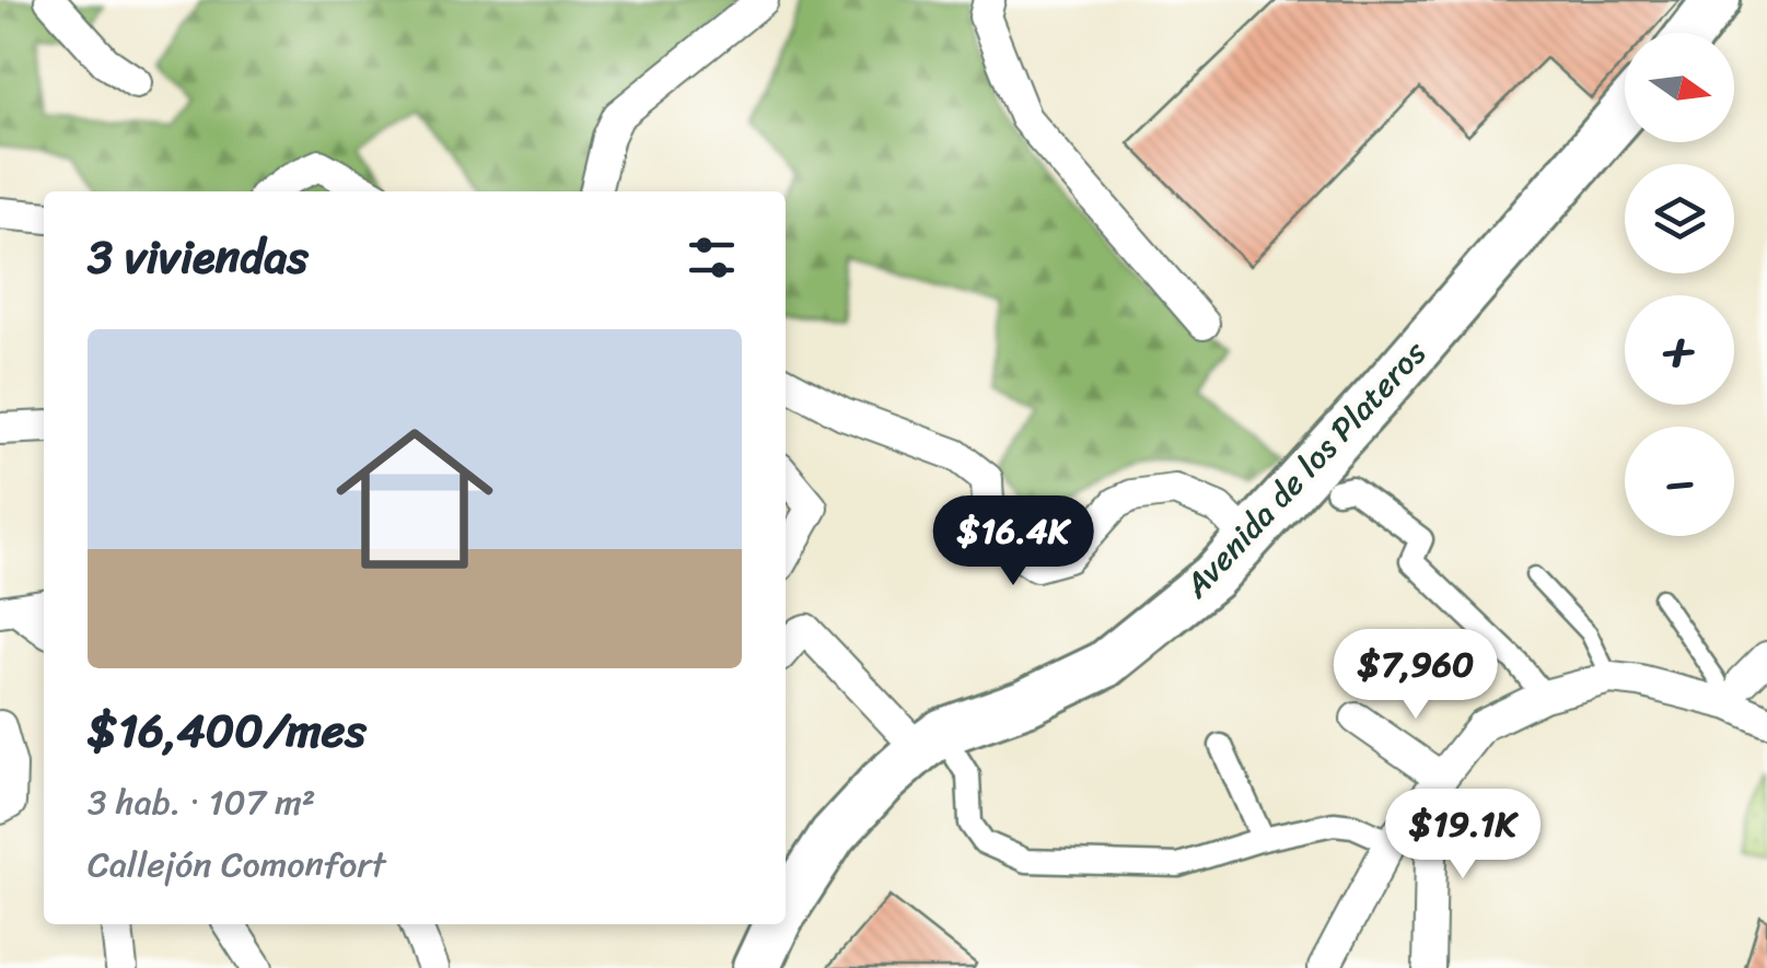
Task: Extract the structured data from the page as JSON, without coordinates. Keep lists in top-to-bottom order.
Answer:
{
  "streets": {
    "main road": ["Avenida de los Plateros"]
  },
  "north": "right",
  "page": {
    "map_buttons": ["+", "−"],
    "heading": "3 viviendas",
    "list": [
      {
        "name": "$16,400/mes",
        "note": "3 hab. · 107 m² · Callejón Comonfort"
      }
    ],
    "price": ["$16.4K", "$7,960", "$19.1K"]
  }
}
